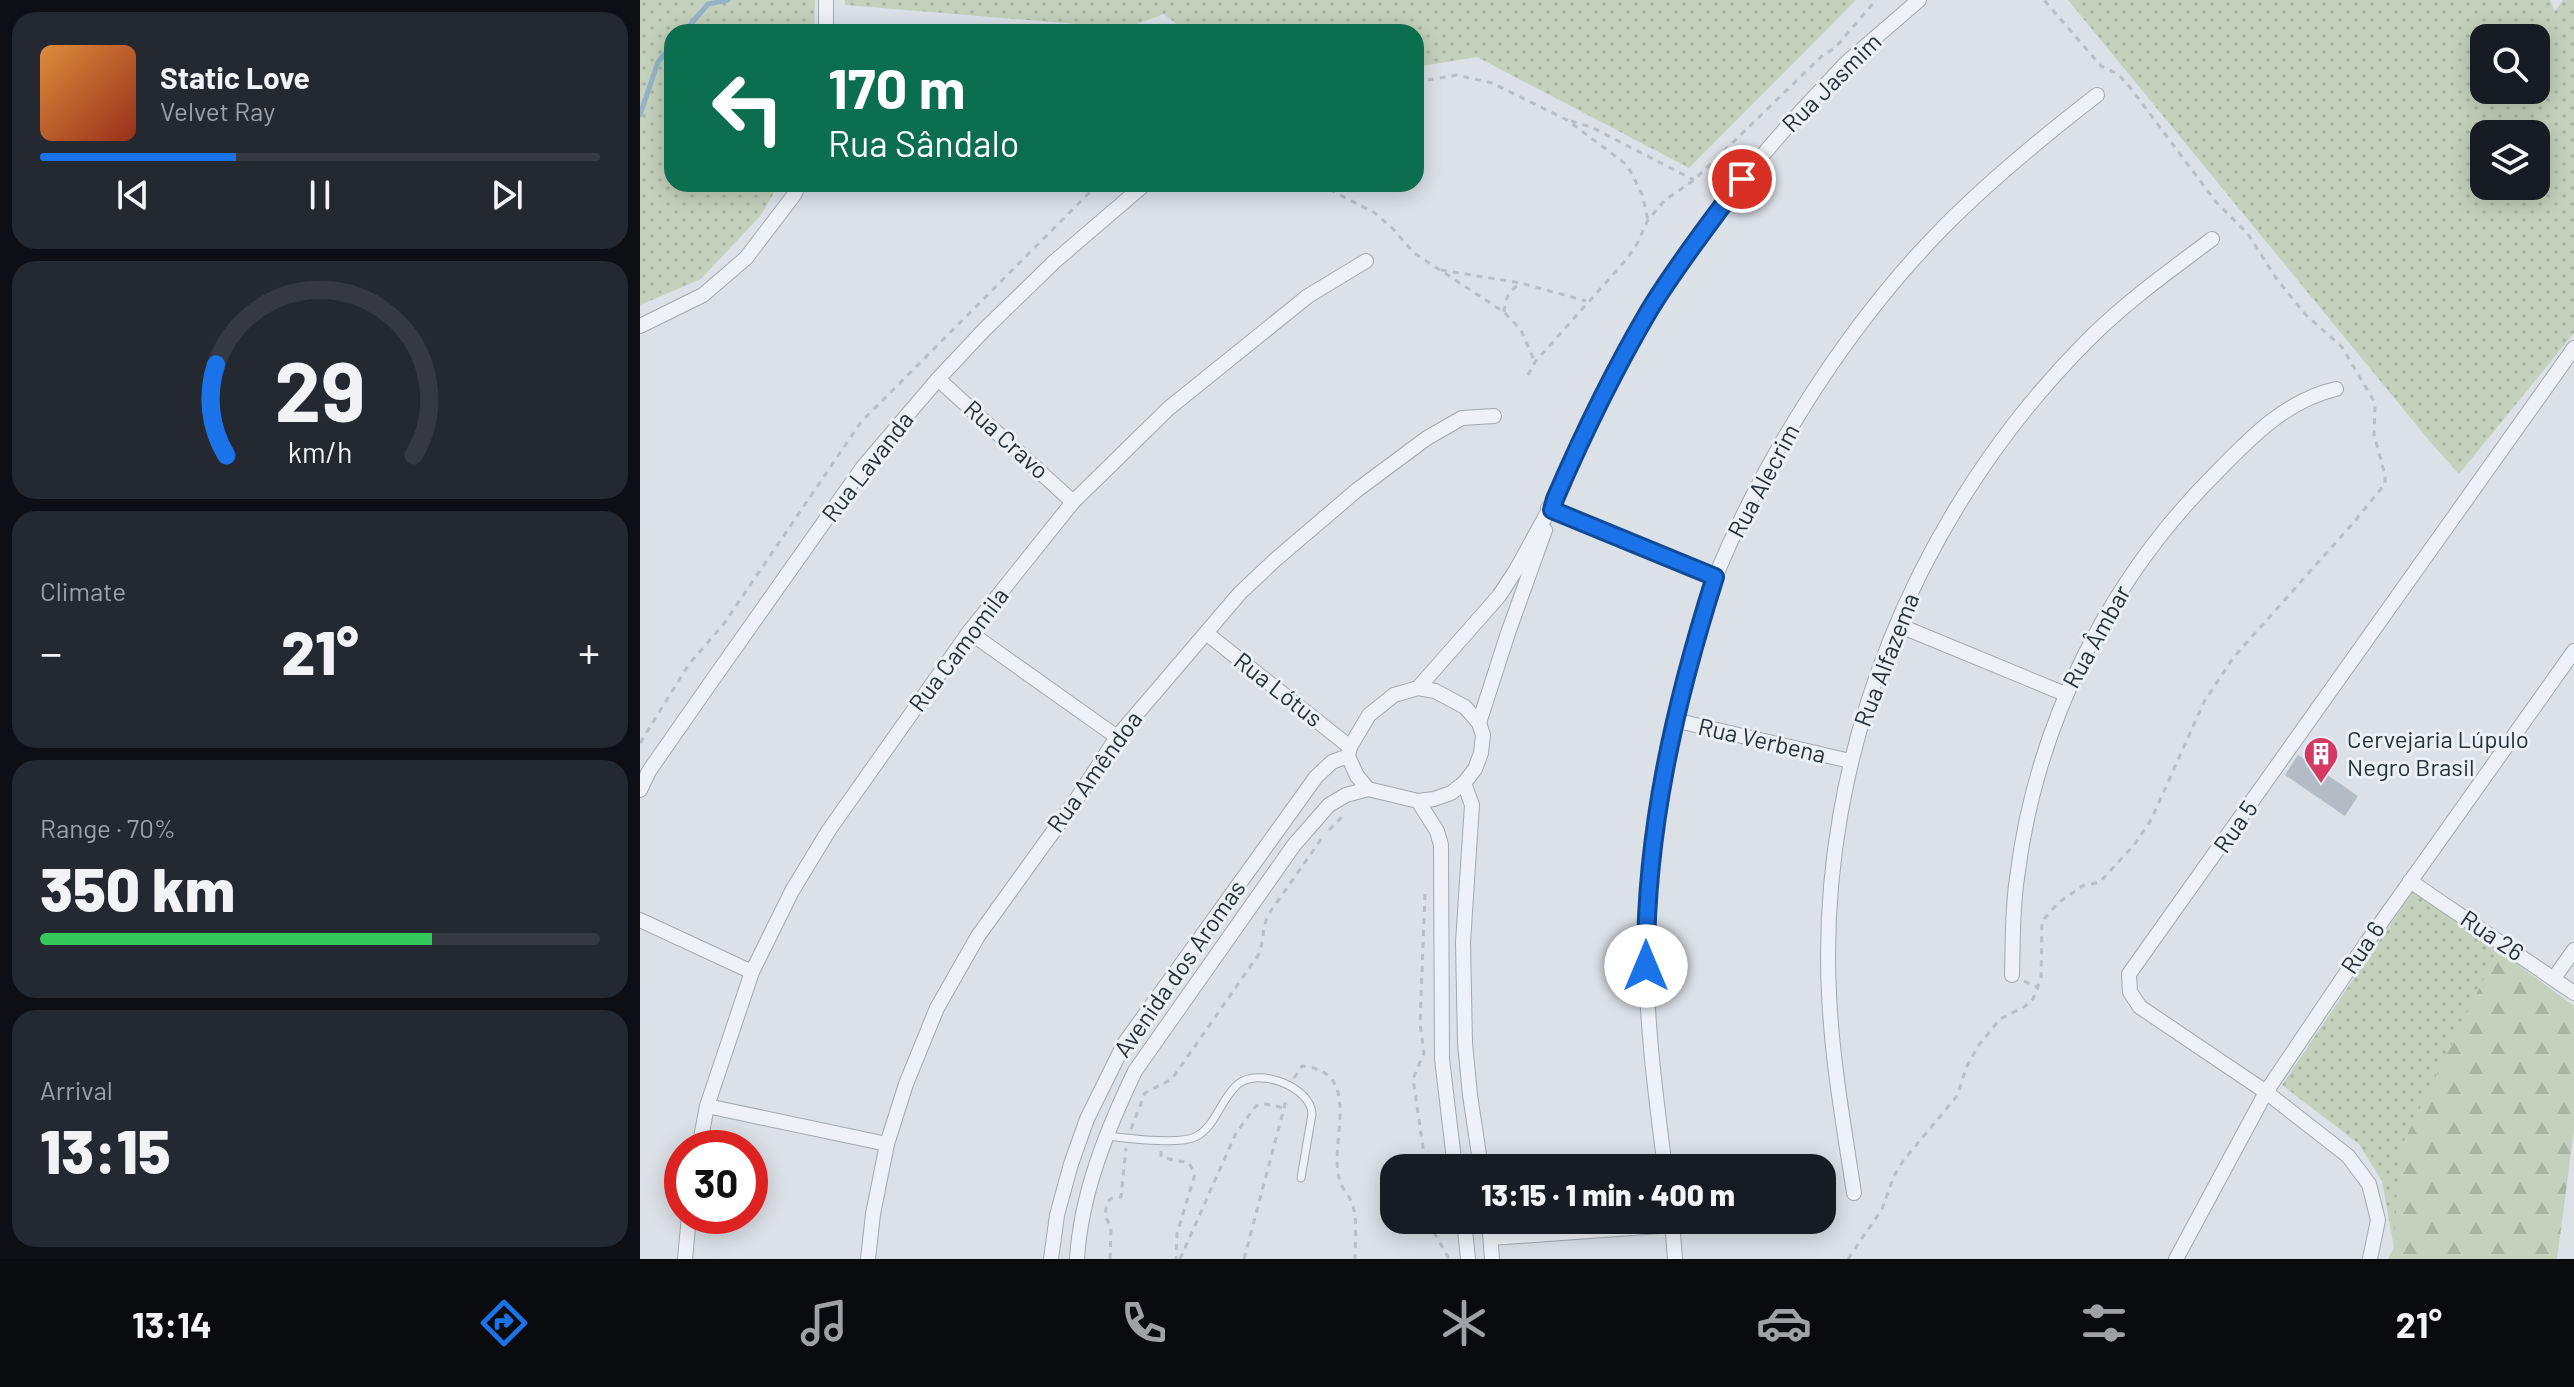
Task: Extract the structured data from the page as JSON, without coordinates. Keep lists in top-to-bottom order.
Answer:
{
  "streets": {
    "street": [
      "Rua Jasmim",
      "Rua Cravo",
      "Rua Lavanda",
      "Rua Alecrim",
      "Rua Âmbar",
      "Rua Camomila",
      "Rua Alfazema",
      "Rua Lótus",
      "Rua Verbena",
      "Rua Amêndoa",
      "Rua 5",
      "Rua 26",
      "Rua 6",
      "Avenida dos Aromas"
    ]
  },
  "crossings": [
    ["Rua Cravo", "Rua Lavanda"],
    ["Rua Cravo", "Rua Camomila"],
    ["Rua Alecrim", "Rua Verbena"],
    ["Rua Alfazema", "Rua Verbena"],
    ["Rua Lótus", "Rua Amêndoa"],
    ["Rua Lótus", "Avenida dos Aromas"],
    ["Rua 5", "Rua 6"],
    ["Rua 26", "Rua 6"]
  ],
  "places": {
    "building": ["Cervejaria Lúpulo Negro Brasil"]
  },
  "page": {
    "turn": ["170 m", "Rua Sândalo"],
    "song": ["Static Love", "Velvet Ray"],
    "tile": [
      "Climate",
      ["Range · 70%", "350 km"],
      ["Arrival", "13:15"]
    ],
    "heat": ["−", "21°", "+"],
    "limit": "30",
    "trip": "13:15 · 1 min · 400 m",
    "tabs": ["13:14", "21°"],
    "gauge": ["29", "km/h"]
  }
}
